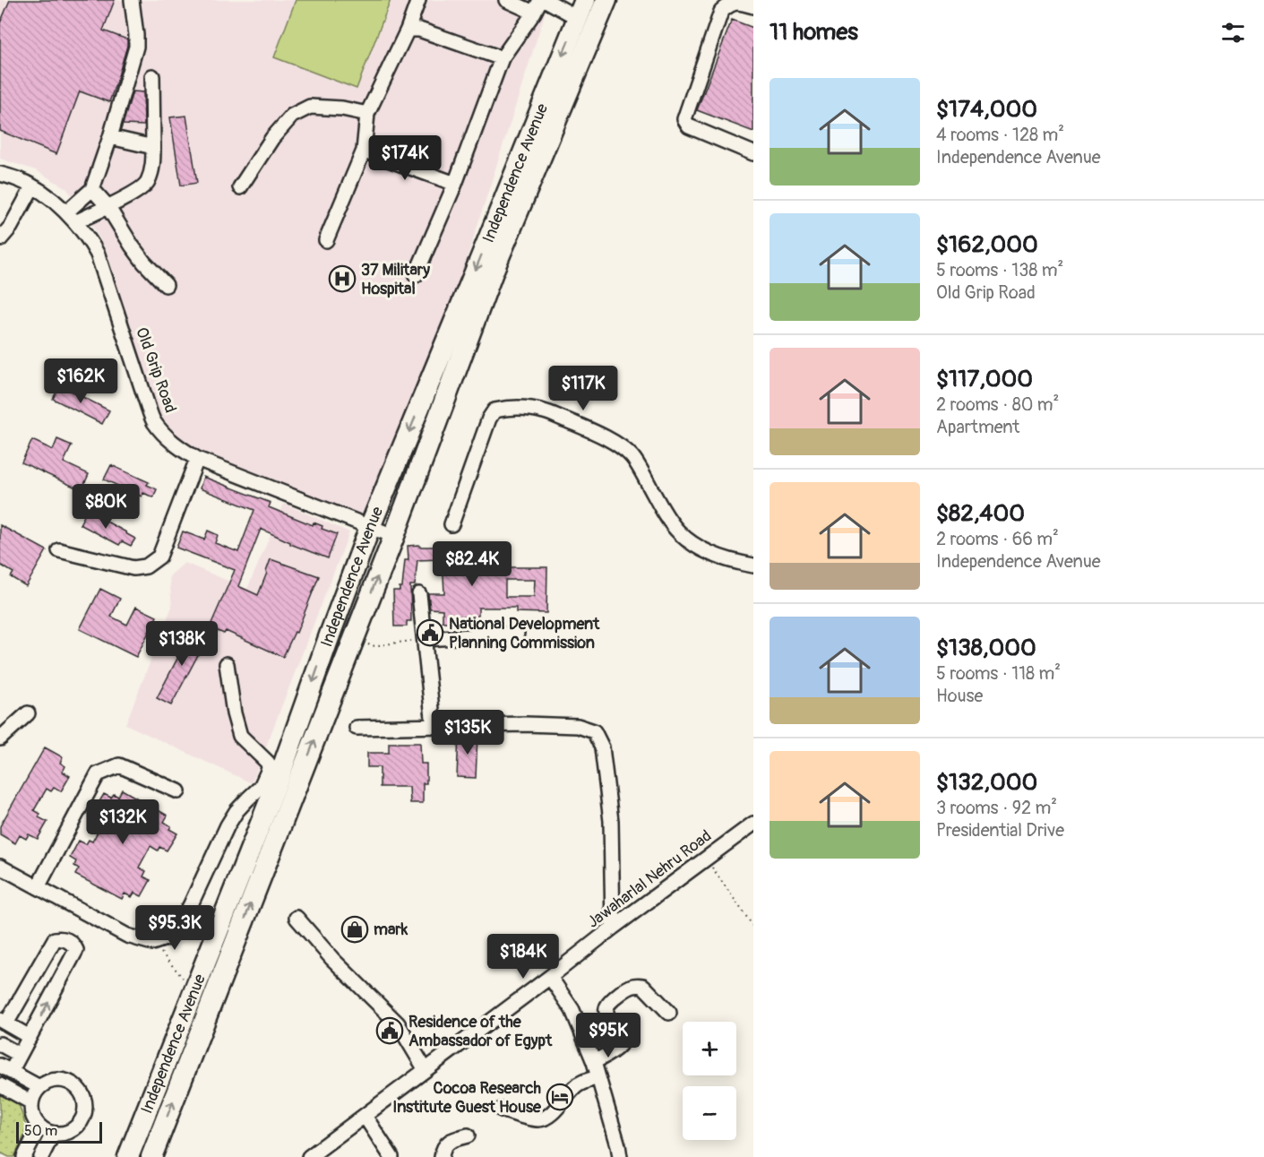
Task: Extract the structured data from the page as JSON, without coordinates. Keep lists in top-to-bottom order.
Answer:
{
  "streets": {
    "highway": ["Independence Avenue"],
    "street": ["Old Grip Road", "Jawaharlal Nehru Road"]
  },
  "crossings": [
    ["Independence Avenue", "Old Grip Road"]
  ],
  "places": {
    "hospital": ["37 Military Hospital"],
    "public building": ["National Development Planning Commission", "Residence of the Ambassador of Egypt"],
    "shop": ["mark"],
    "hotel": ["Cocoa Research Institute Guest House"]
  },
  "scale_bar": "50 m",
  "page": {
    "heading": "11 homes",
    "list": [
      {
        "name": "$174,000",
        "note": "4 rooms · 128 m² · Independence Avenue"
      },
      {
        "name": "$162,000",
        "note": "5 rooms · 138 m² · Old Grip Road"
      },
      {
        "name": "$117,000",
        "note": "2 rooms · 80 m² · Apartment"
      },
      {
        "name": "$82,400",
        "note": "2 rooms · 66 m² · Independence Avenue"
      },
      {
        "name": "$138,000",
        "note": "5 rooms · 118 m² · House"
      },
      {
        "name": "$132,000",
        "note": "3 rooms · 92 m² · Presidential Drive"
      }
    ],
    "price": [
      "$174K",
      "$162K",
      "$117K",
      "$80K",
      "$82.4K",
      "$138K",
      "$135K",
      "$132K",
      "$95.3K",
      "$184K",
      "$95K"
    ],
    "map_buttons": ["+", "−"],
    "scale": "50 m"
  }
}
